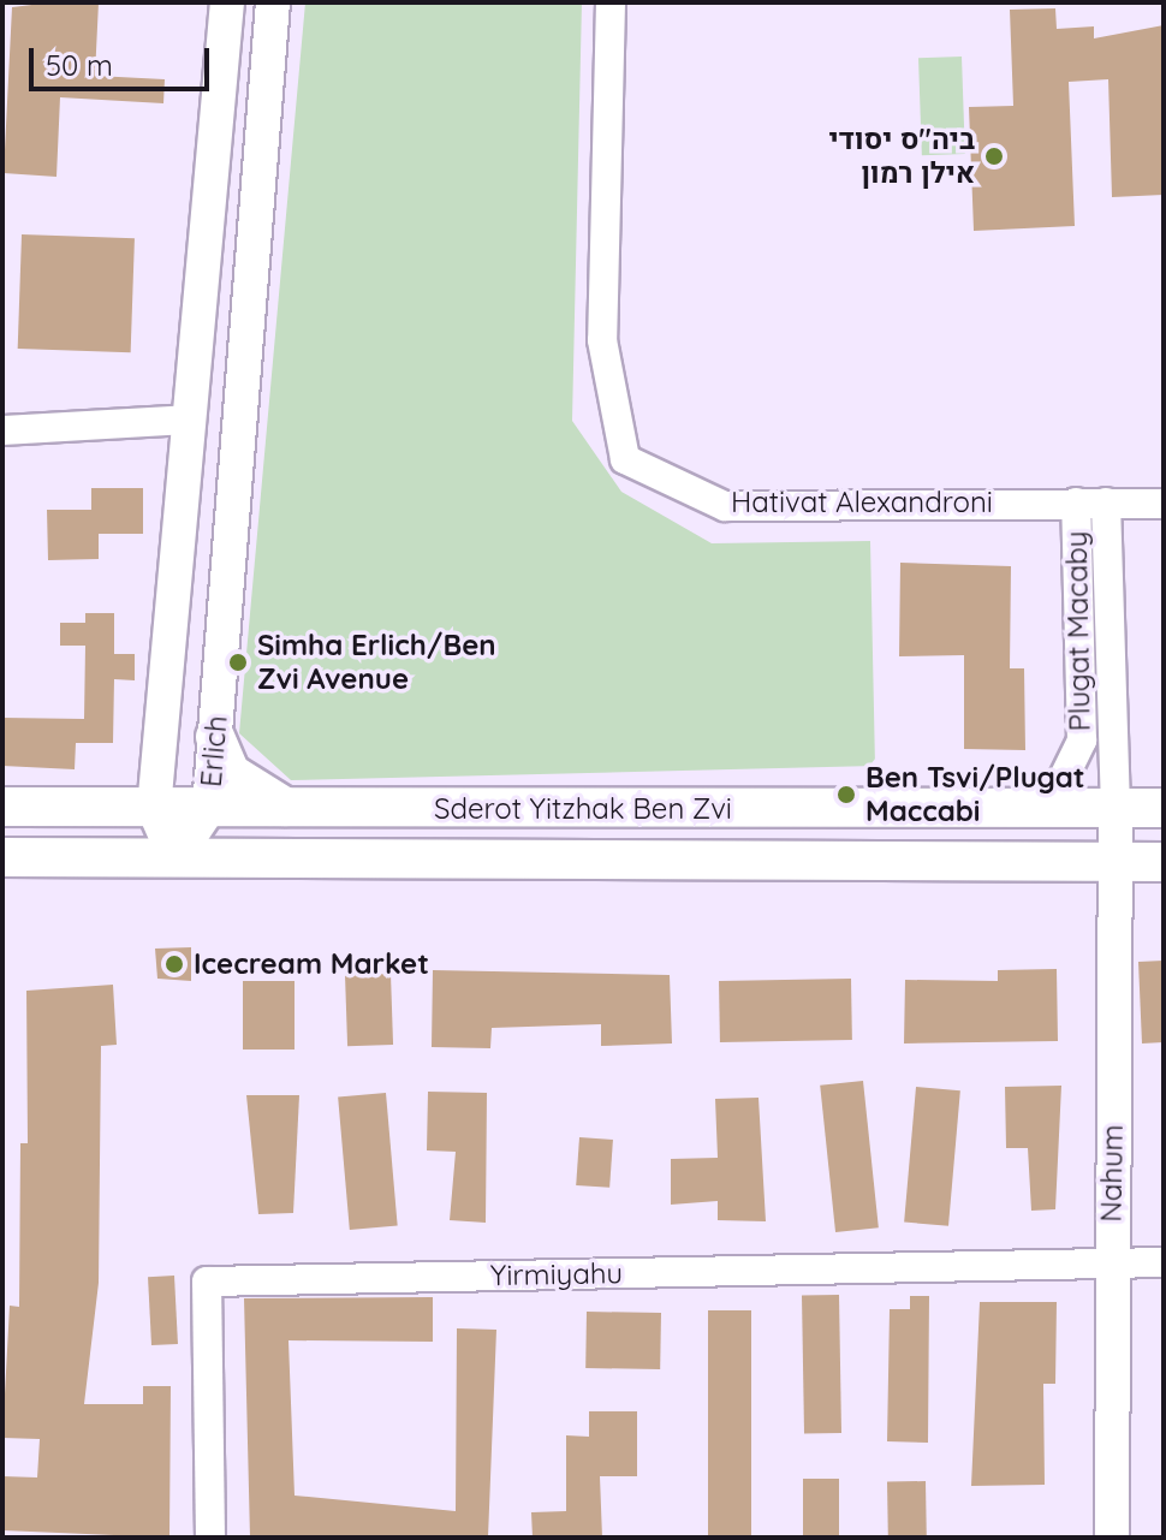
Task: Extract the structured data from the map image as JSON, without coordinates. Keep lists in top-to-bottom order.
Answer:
{
  "streets": {
    "main road": ["Sderot Yitzhak Ben Zvi"],
    "street": [
      "Hativat Alexandroni",
      "Plugat Macaby",
      "Erlich",
      "Nahum",
      "Yirmiyahu"
    ]
  },
  "crossings": [
    ["Hativat Alexandroni", "Plugat Macaby"],
    ["Plugat Macaby", "Sderot Yitzhak Ben Zvi"],
    ["Plugat Macaby", "Nahum"],
    ["Erlich", "Sderot Yitzhak Ben Zvi"],
    ["Sderot Yitzhak Ben Zvi", "Nahum"],
    ["Nahum", "Yirmiyahu"]
  ],
  "places": [
    "ביה\"ס יסודי אילן רמון",
    "Simha Erlich/Ben Zvi Avenue",
    "Ben Tsvi/Plugat Maccabi",
    "Icecream Market"
  ],
  "scale_bar": "50 m"
}
